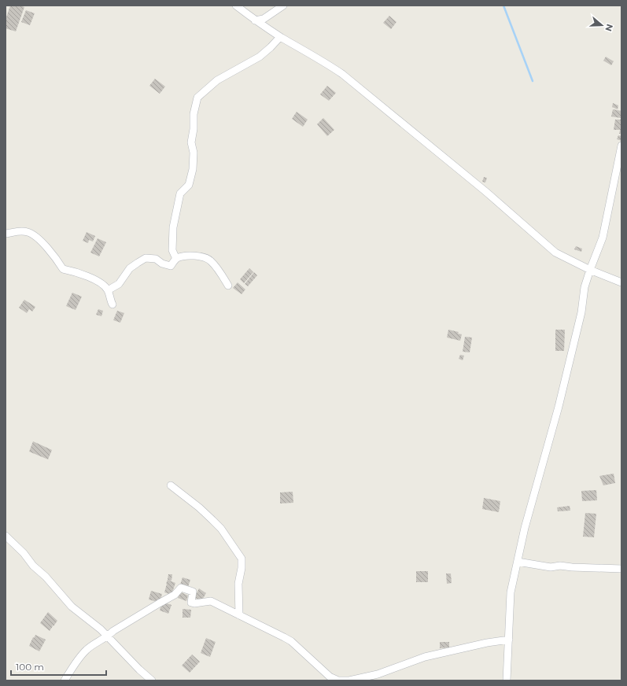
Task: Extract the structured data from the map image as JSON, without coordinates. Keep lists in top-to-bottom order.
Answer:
{
  "scale_bar": "100 m",
  "north": "right"
}
